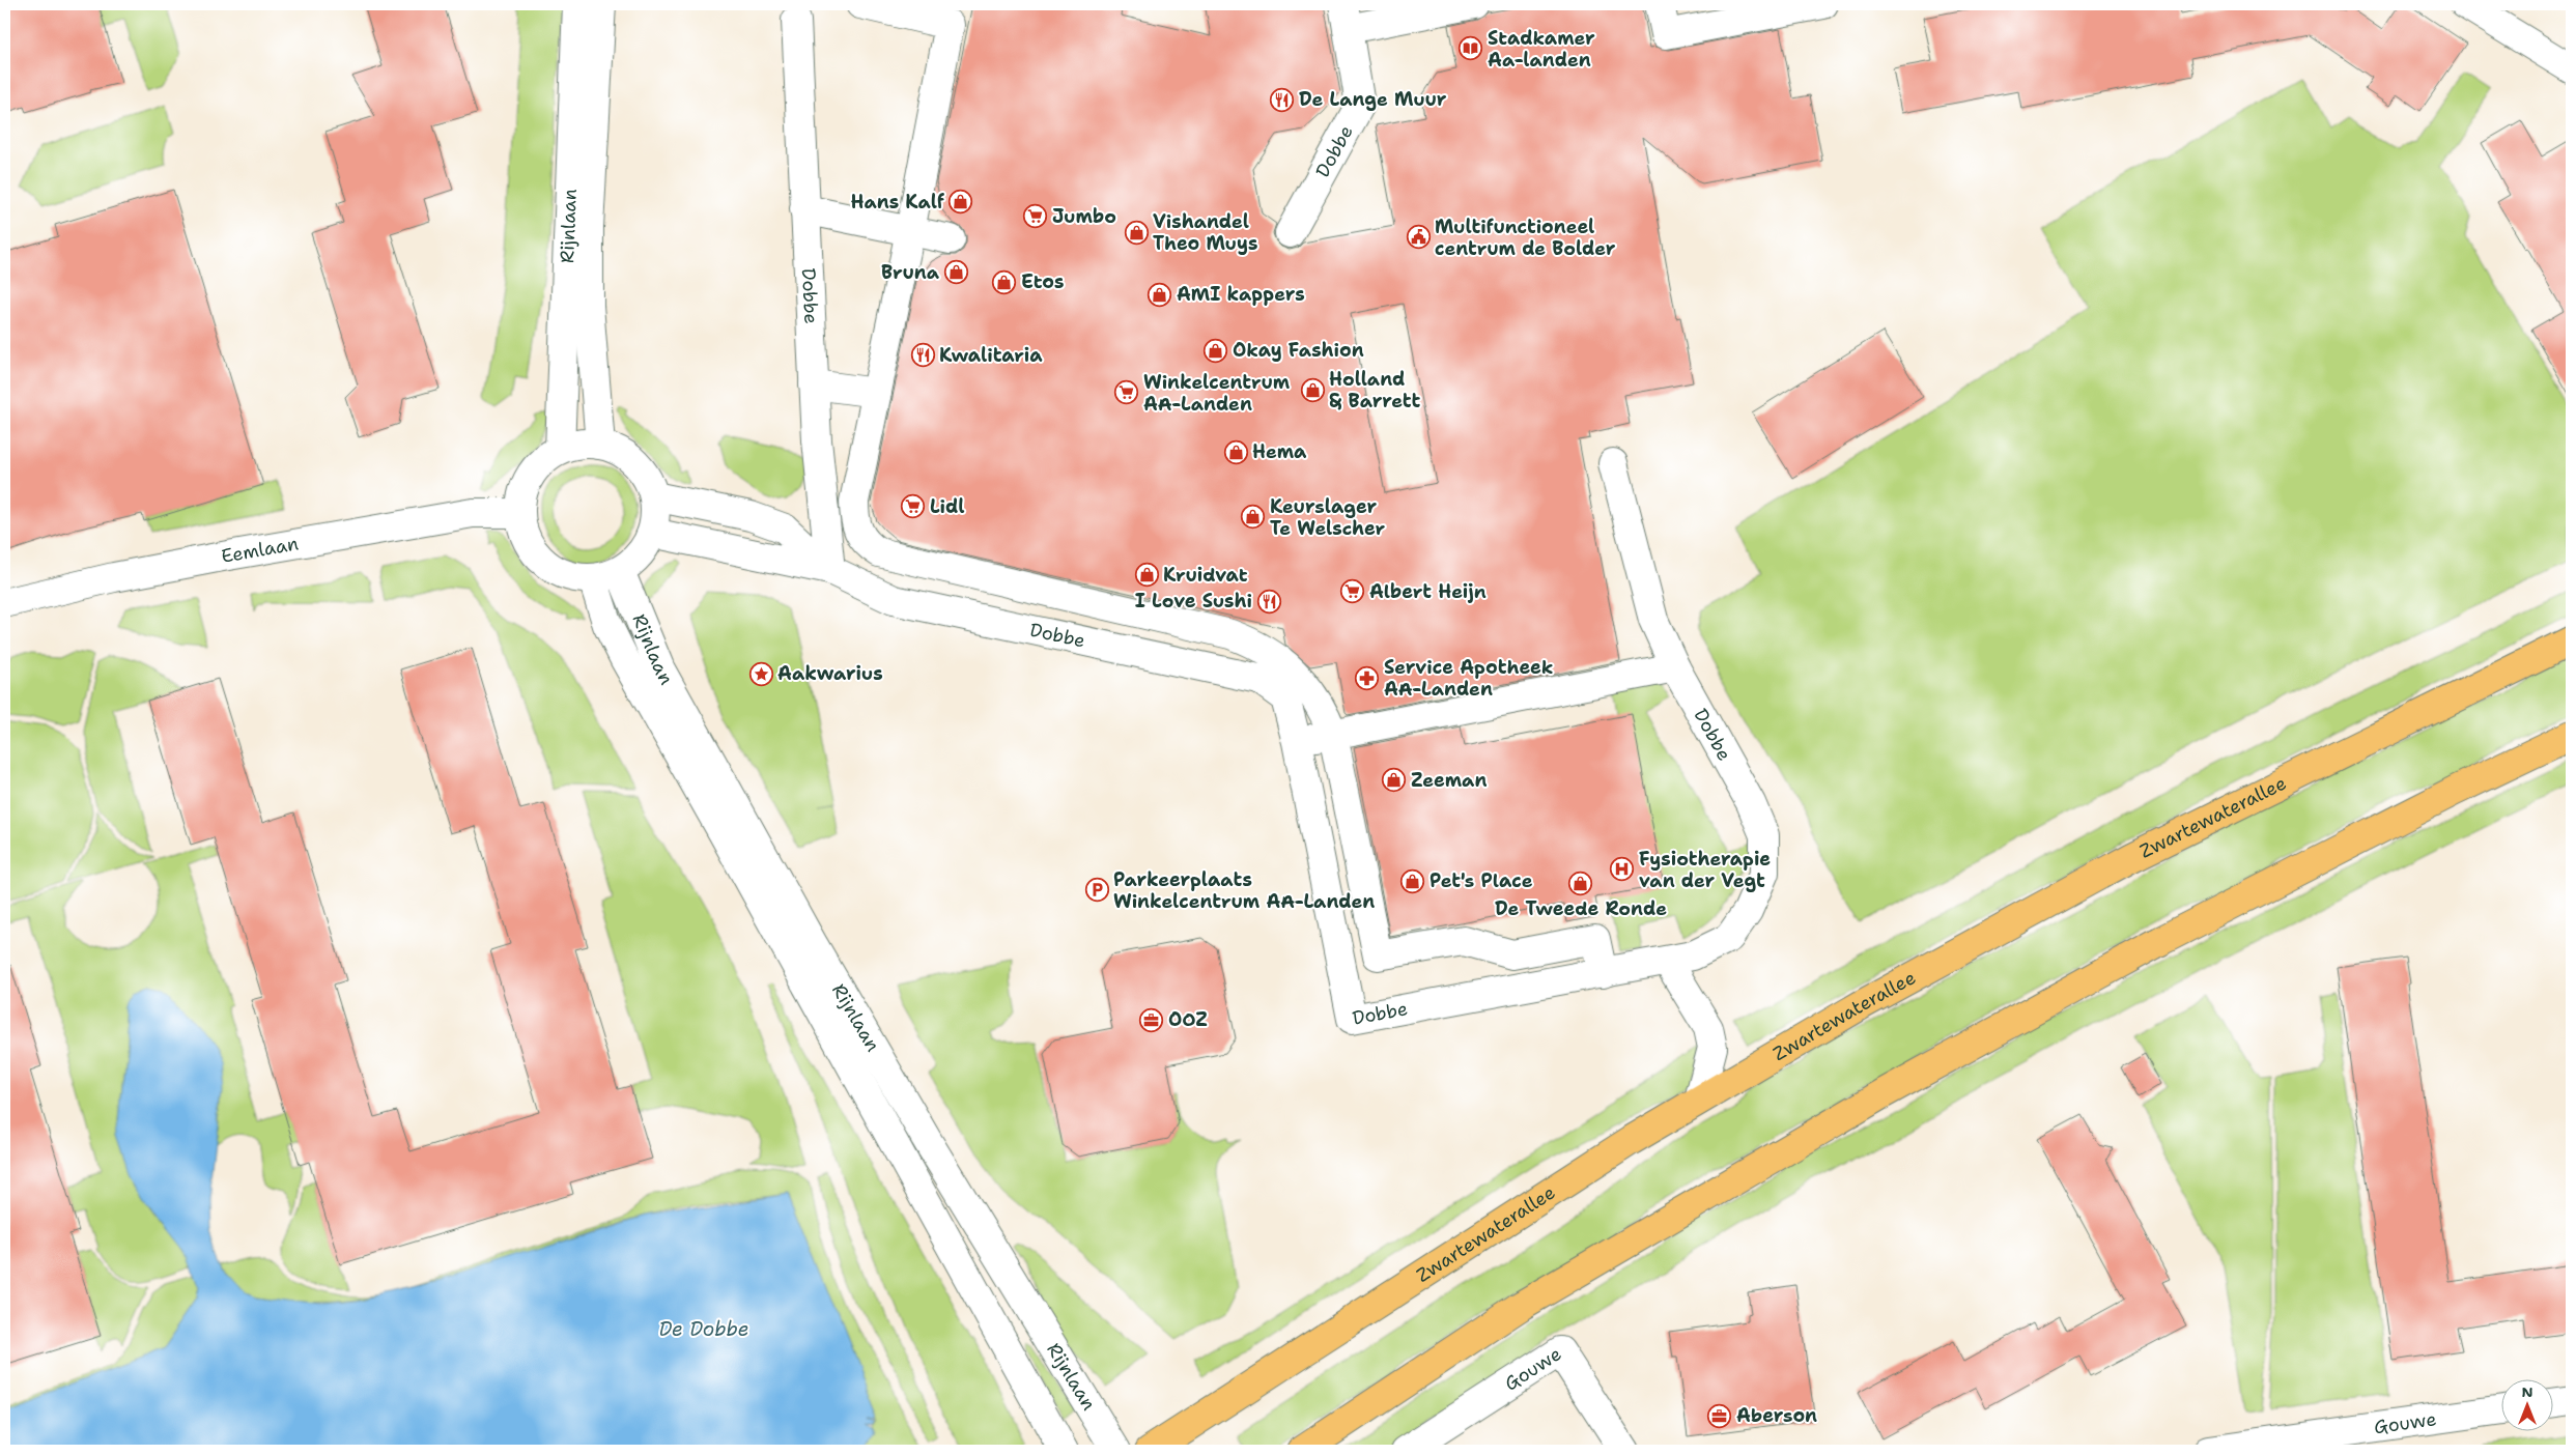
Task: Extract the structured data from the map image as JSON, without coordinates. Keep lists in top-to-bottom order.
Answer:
{
  "streets": {
    "main road": ["Zwartewaterallee"],
    "street": [
      "Dobbe",
      "Rijnlaan",
      "Eemlaan",
      "Gouwe"
    ]
  },
  "crossings": [
    ["Dobbe", "Rijnlaan"],
    ["Dobbe", "Eemlaan"],
    ["Rijnlaan", "Eemlaan"]
  ],
  "water": ["De Dobbe"],
  "places": {
    "library": ["Stadkamer Aa-landen"],
    "restaurant": ["De Lange Muur", "Kwalitaria", "I Love Sushi"],
    "shop": [
      "Hans Kalf",
      "Vishandel Theo Muys",
      "Bruna",
      "Etos",
      "AMI kappers",
      "Okay Fashion",
      "Holland & Barrett",
      "Hema",
      "Keurslager Te Welscher",
      "Kruidvat",
      "Zeeman",
      "Pet's Place",
      "De Tweede Ronde"
    ],
    "supermarket": [
      "Jumbo",
      "Winkelcentrum AA-Landen",
      "Lidl",
      "Albert Heijn"
    ],
    "public building": ["Multifunctioneel centrum de Bolder"],
    "place": ["Aakwarius"],
    "pharmacy": ["Service Apotheek AA-Landen"],
    "hospital": ["Fysiotherapie van der Vegt"],
    "parking": ["Parkeerplaats Winkelcentrum AA-Landen"],
    "office": ["OOZ", "Aberson"]
  },
  "north": "top"
}
